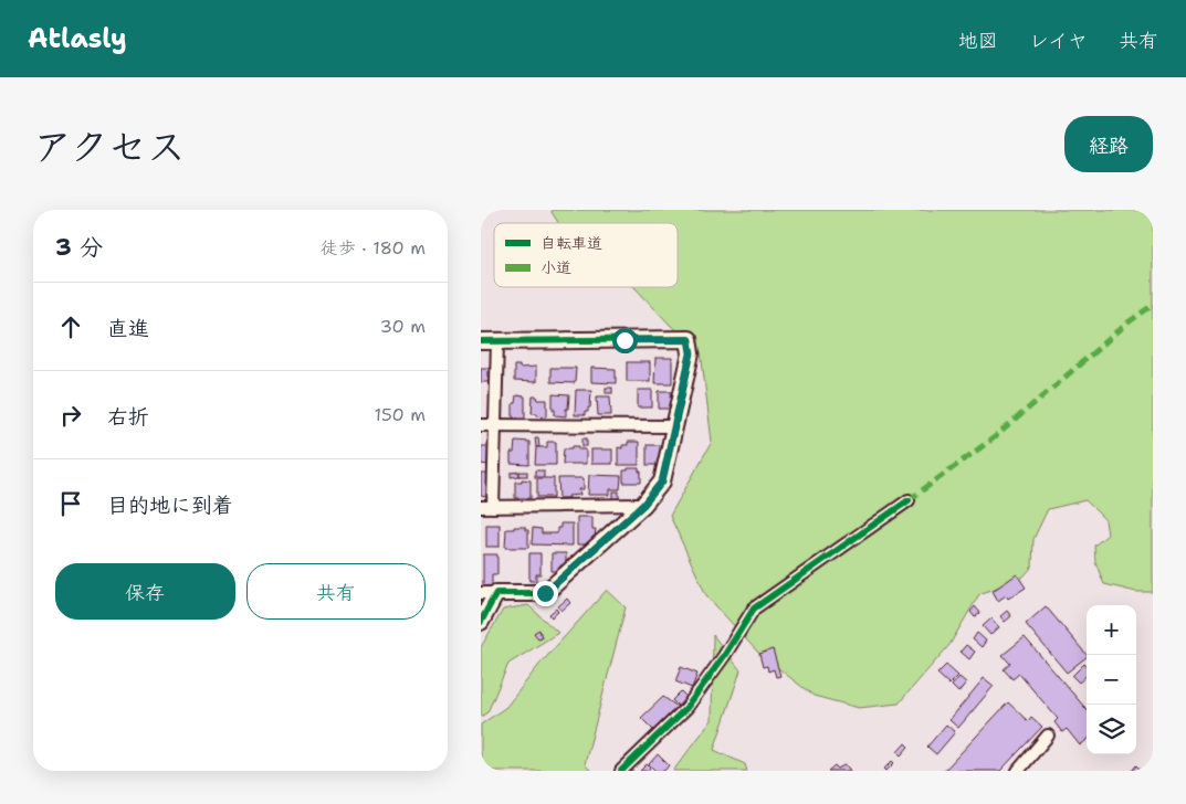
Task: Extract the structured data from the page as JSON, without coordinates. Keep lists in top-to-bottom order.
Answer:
{
  "legend": ["自転車道", "小道"],
  "page": {
    "header": "Atlasly",
    "nav": ["地図", "レイヤ", "共有"],
    "title": "アクセス",
    "buttons": [
      "経路",
      ["保存", "共有"]
    ],
    "heading": ["3 分", "徒歩 · 180 m"],
    "list": [
      ["直進", "30 m"],
      ["右折", "150 m"],
      "目的地に到着"
    ],
    "map_buttons": ["+", "−"]
  }
}
